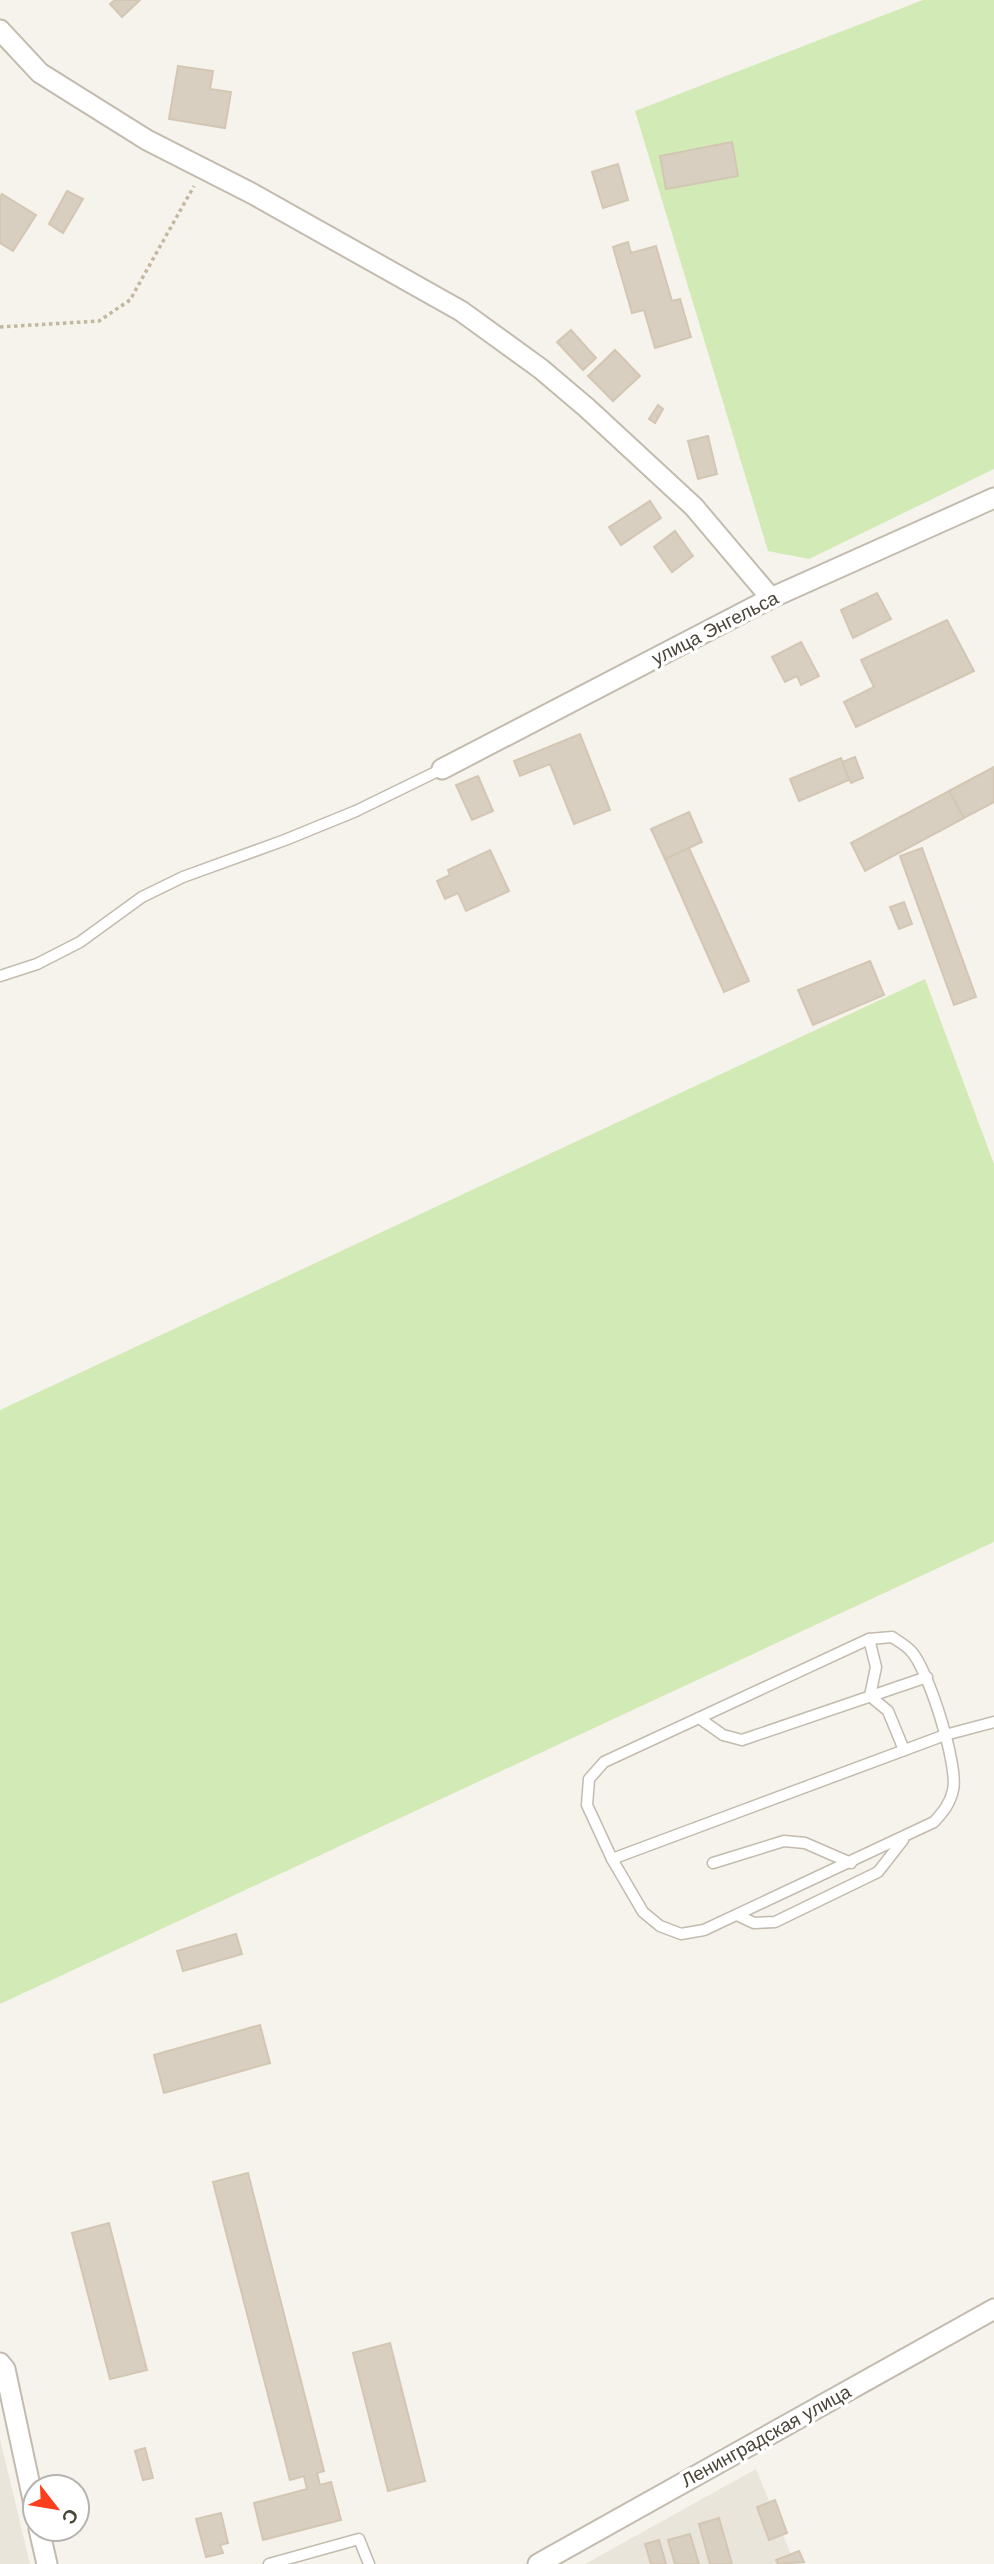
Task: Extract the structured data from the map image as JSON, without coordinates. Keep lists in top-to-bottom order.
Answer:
{
  "streets": {
    "street": ["улица Энгельса", "Ленинградская улица"]
  },
  "north": "bottom right"
}
